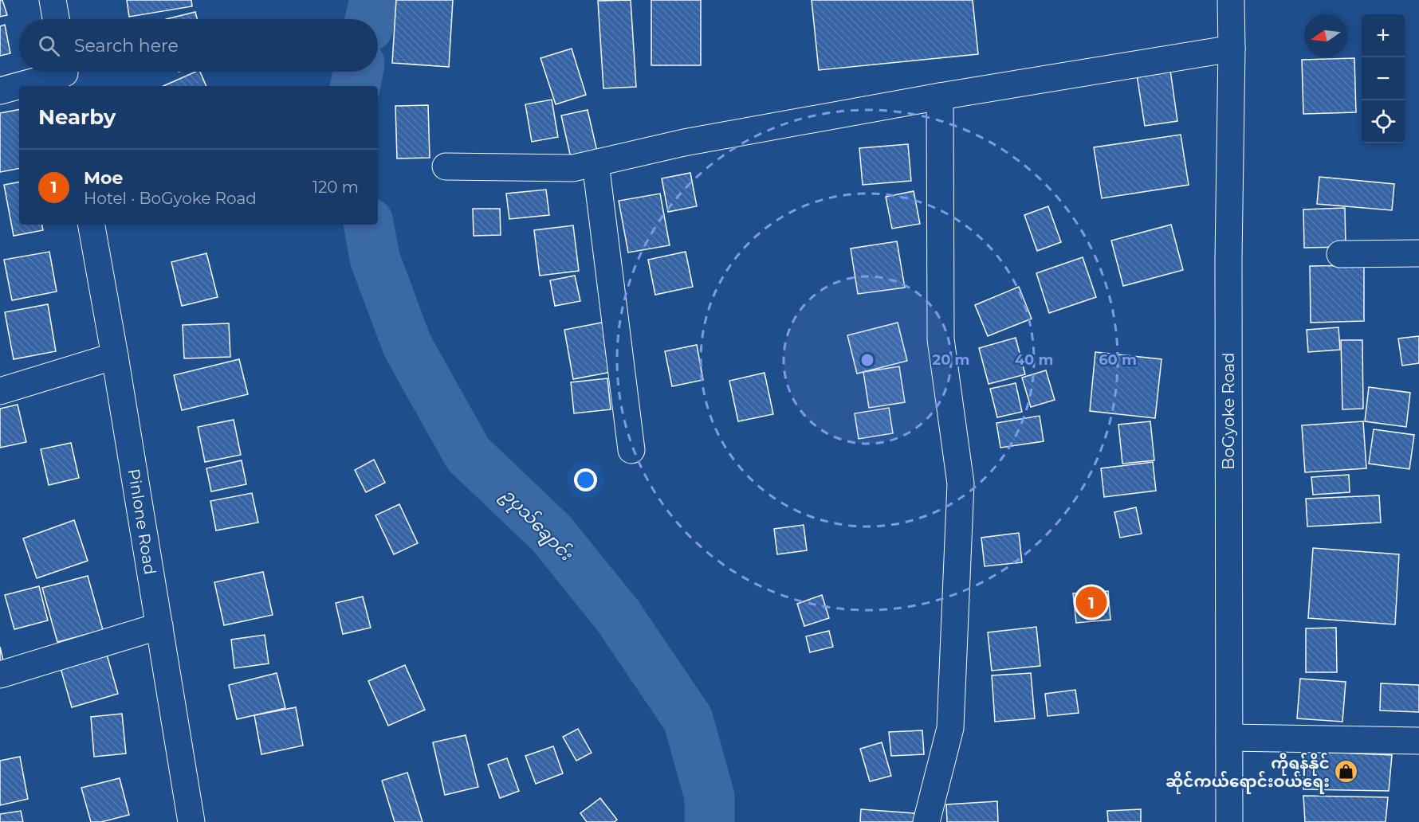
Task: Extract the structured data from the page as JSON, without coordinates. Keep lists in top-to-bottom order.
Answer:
{
  "streets": {
    "main road": ["BoGyoke Road", "Pinlone Road"]
  },
  "water": ["ဥပုသ်ချောင်း"],
  "places": {
    "shop": ["ကိုရန်နိုင် ဆိုင်ကယ်ရောင်းဝယ်ရေး"]
  },
  "north": "left",
  "page": {
    "map_buttons": ["+", "−"],
    "search": "Search here",
    "heading": "Nearby",
    "list": [
      {
        "mark": "1",
        "name": "Moe",
        "note": "Hotel · BoGyoke Road",
        "value": "120 m"
      }
    ],
    "pins": "1"
  },
  "rings": ["20 m", "40 m", "60 m"]
}
